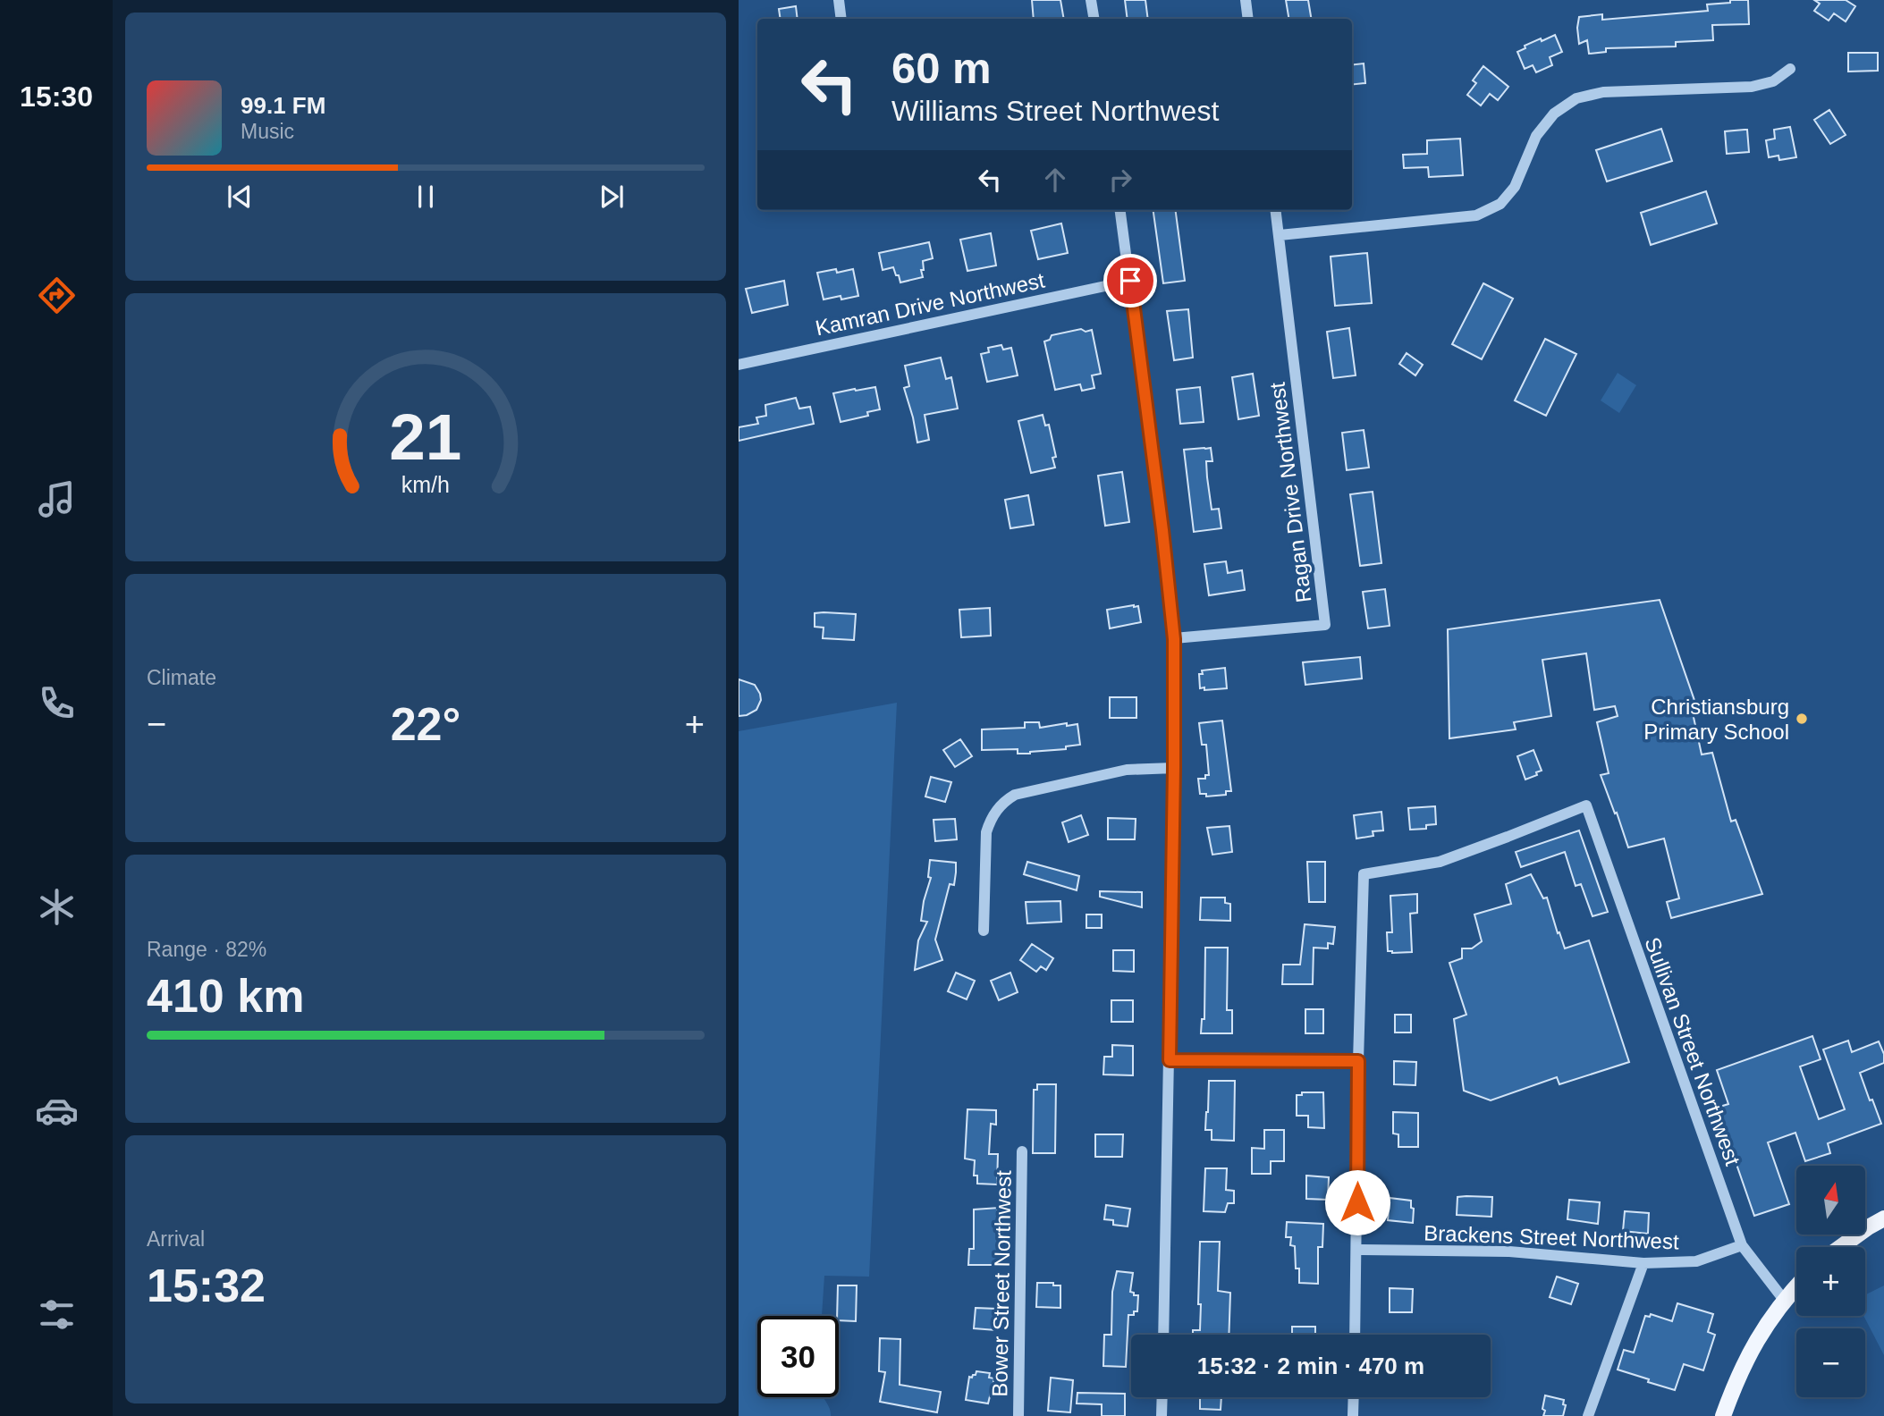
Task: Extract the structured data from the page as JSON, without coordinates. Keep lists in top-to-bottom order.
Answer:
{
  "streets": {
    "street": [
      "Kamran Drive Northwest",
      "Ragan Drive Northwest",
      "Sullivan Street Northwest",
      "Brackens Street Northwest",
      "Bower Street Northwest"
    ]
  },
  "crossings": [
    ["Sullivan Street Northwest", "Brackens Street Northwest"]
  ],
  "places": ["Christiansburg Primary School"],
  "north": "top",
  "page": {
    "tabs": "15:30",
    "turn": ["60 m", "Williams Street Northwest"],
    "song": ["99.1 FM", "Music"],
    "tile": [
      "Climate",
      ["Range · 82%", "410 km"],
      ["Arrival", "15:32"]
    ],
    "heat": ["−", "22°", "+"],
    "map_buttons": ["+", "−"],
    "limit": "30",
    "trip": "15:32 · 2 min · 470 m",
    "gauge": ["21", "km/h"]
  }
}
